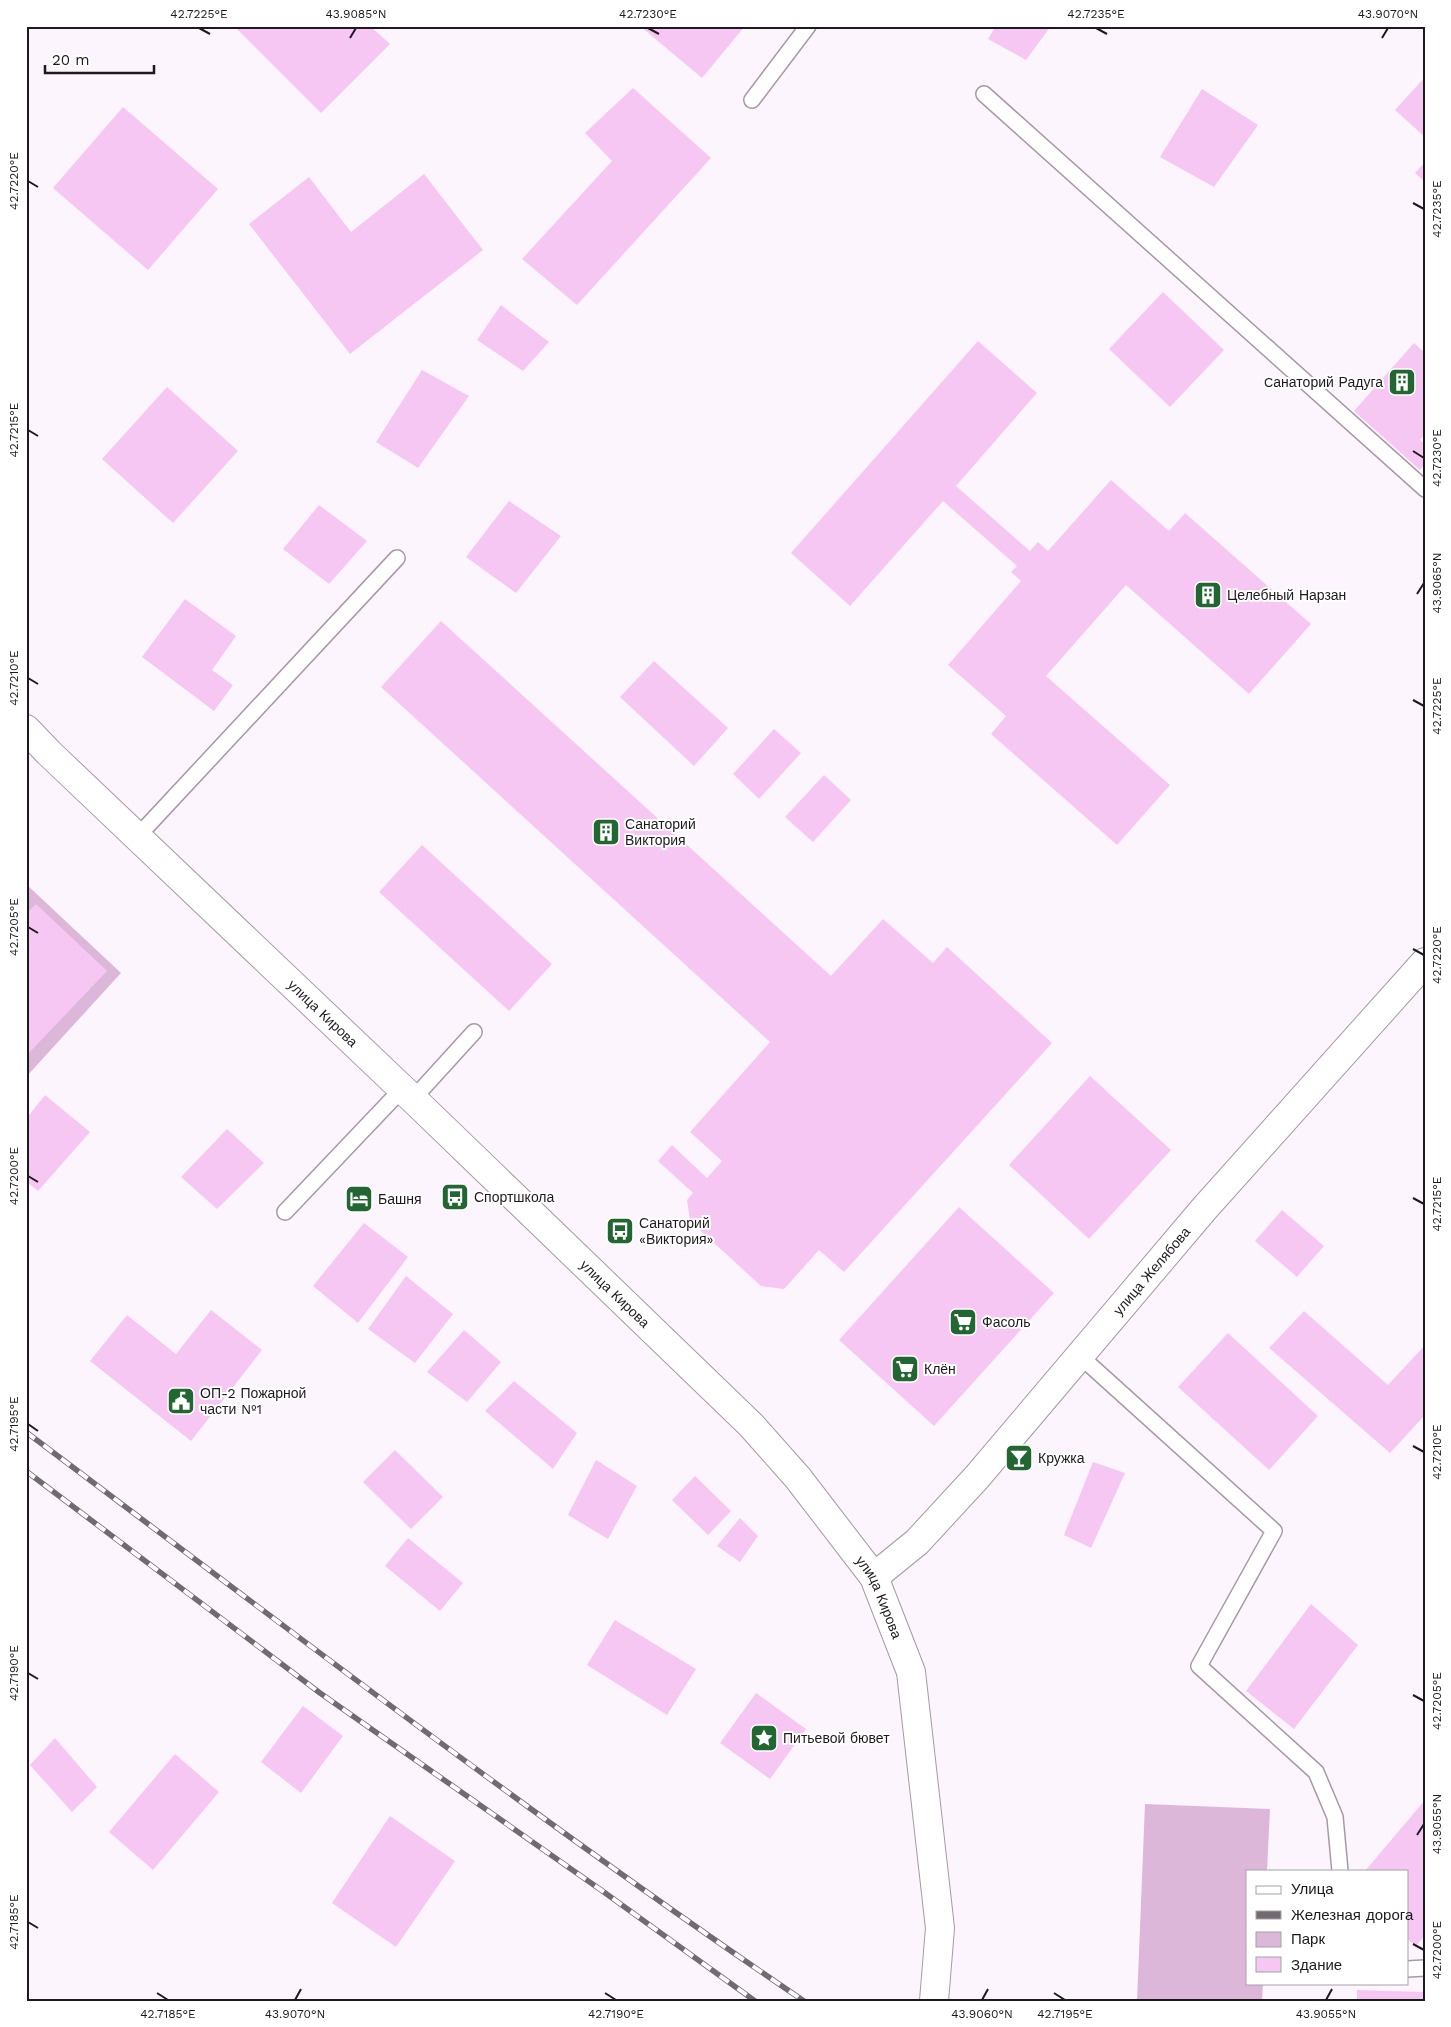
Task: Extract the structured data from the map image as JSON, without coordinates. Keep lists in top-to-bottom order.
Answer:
{
  "streets": {
    "street": ["улица Кирова", "улица Желябова"]
  },
  "crossings": [
    ["улица Кирова", "улица Желябова"]
  ],
  "places": {
    "building": ["Cанаторий Радуга", "Целебный Нарзан", "Санаторий Виктория"],
    "bus stop": ["Спортшкола", "Санаторий «Виктория»"],
    "hotel": ["Башня"],
    "supermarket": ["Фасоль", "Клён"],
    "public building": ["ОП-2 Пожарной части №1"],
    "bar": ["Кружка"],
    "place": ["Питьевой бювет"]
  },
  "legend": [
    "Улица",
    "Железная дорога",
    "Парк",
    "Здание"
  ],
  "scale_bar": "20 m",
  "coordinates": [
    "42.7225°E",
    "43.9085°N",
    "42.7230°E",
    "42.7235°E",
    "43.9070°N",
    "42.7220°E",
    "42.7215°E",
    "43.9065°N",
    "42.7210°E",
    "42.7205°E",
    "42.7200°E",
    "42.7195°E",
    "42.7190°E",
    "43.9055°N",
    "42.7185°E",
    "43.9060°N"
  ]
}
